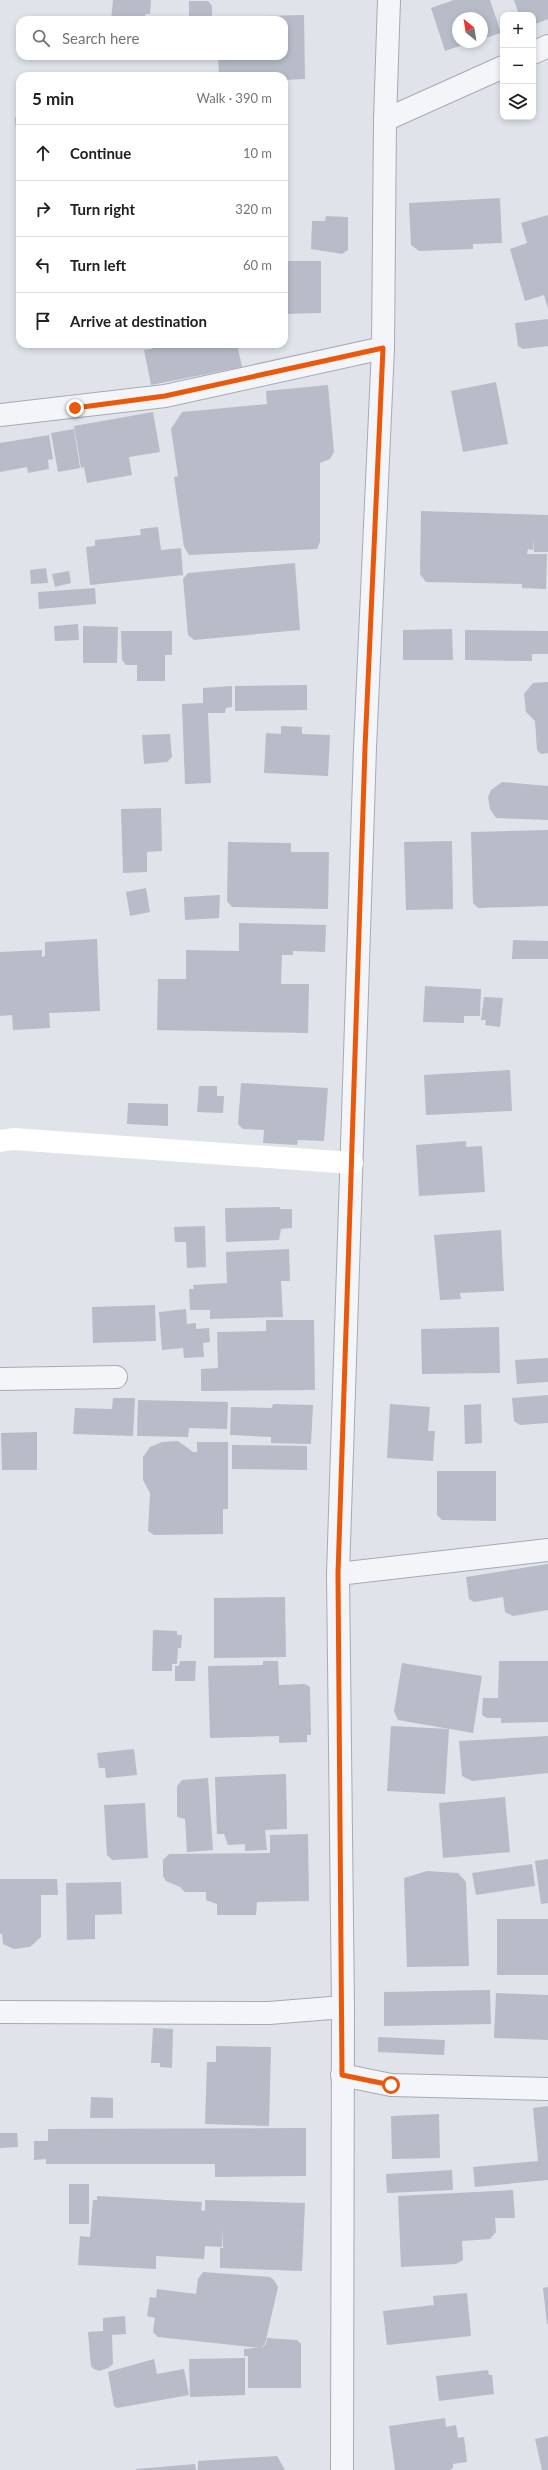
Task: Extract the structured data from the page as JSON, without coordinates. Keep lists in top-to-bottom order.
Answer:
{
  "north": "top left",
  "page": {
    "map_buttons": ["+", "−"],
    "search": "Search here",
    "heading": ["5 min", "Walk · 390 m"],
    "list": [
      ["Continue", "10 m"],
      ["Turn right", "320 m"],
      ["Turn left", "60 m"],
      "Arrive at destination"
    ]
  }
}
